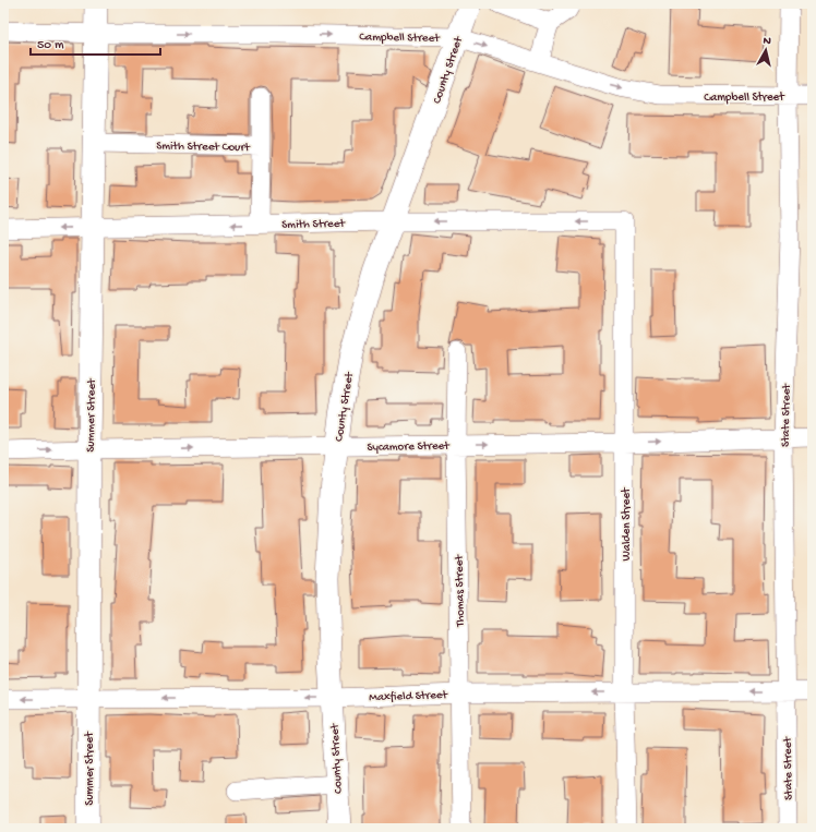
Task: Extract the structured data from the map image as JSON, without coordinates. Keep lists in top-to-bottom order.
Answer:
{
  "streets": {
    "main road": ["County Street", "Summer Street"],
    "street": [
      "Campbell Street",
      "Smith Street Court",
      "Smith Street",
      "State Street",
      "Sycamore Street",
      "Walden Street",
      "Thomas Street",
      "Maxfield Street"
    ]
  },
  "crossings": [
    ["Campbell Street", "County Street"],
    ["Campbell Street", "Summer Street"],
    ["Campbell Street", "State Street"],
    ["County Street", "Smith Street"],
    ["County Street", "Sycamore Street"],
    ["County Street", "Maxfield Street"],
    ["Smith Street Court", "Smith Street"],
    ["Smith Street Court", "Summer Street"],
    ["Smith Street", "Summer Street"],
    ["Smith Street", "Walden Street"],
    ["Summer Street", "Sycamore Street"],
    ["Summer Street", "Maxfield Street"],
    ["State Street", "Sycamore Street"],
    ["State Street", "Maxfield Street"],
    ["Sycamore Street", "Walden Street"],
    ["Sycamore Street", "Thomas Street"],
    ["Walden Street", "Maxfield Street"],
    ["Thomas Street", "Maxfield Street"]
  ],
  "one_way": [
    "Campbell Street",
    "Smith Street",
    "Sycamore Street",
    "Maxfield Street"
  ],
  "scale_bar": "50 m",
  "north": "top"
}
